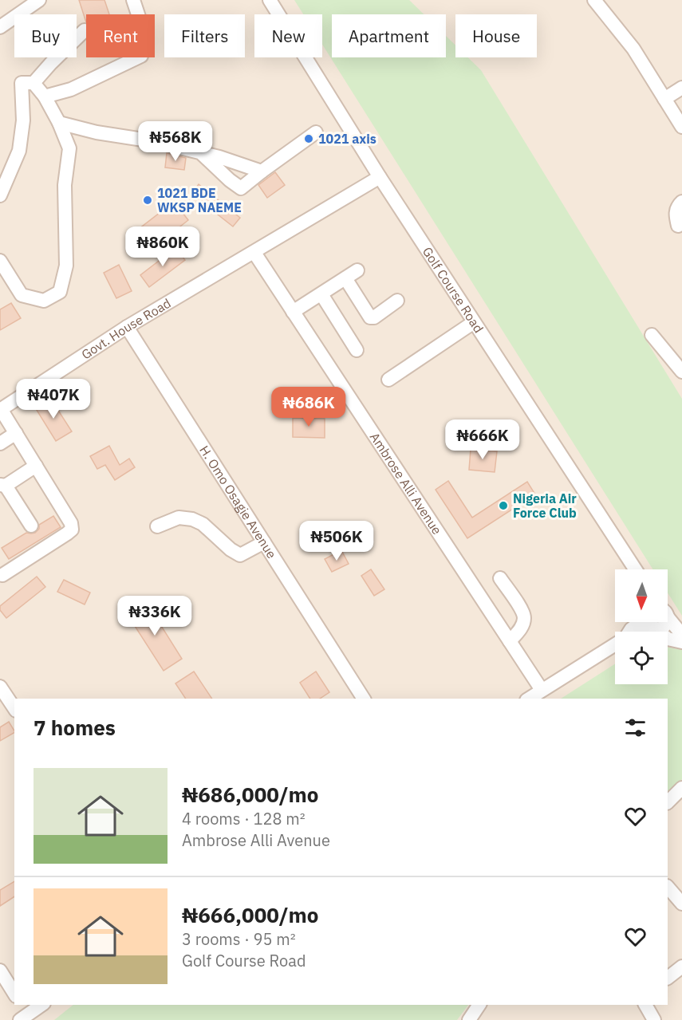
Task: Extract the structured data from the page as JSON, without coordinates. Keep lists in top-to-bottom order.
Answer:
{
  "streets": {
    "street": [
      "Golf Course Road",
      "Govt. House Road",
      "Ambrose Alli Avenue",
      "H. Omo Osagie Avenue"
    ]
  },
  "crossings": [
    ["Golf Course Road", "Govt. House Road"],
    ["Govt. House Road", "Ambrose Alli Avenue"],
    ["Govt. House Road", "H. Omo Osagie Avenue"]
  ],
  "places": ["1021 axis", "1021 BDE WKSP NAEME", "Nigeria Air Force Club"],
  "north": "bottom",
  "page": {
    "chip": [
      "Buy",
      "Rent",
      "Filters",
      "New",
      "Apartment",
      "House"
    ],
    "price": [
      "₦568K",
      "₦860K",
      "₦407K",
      "₦686K",
      "₦666K",
      "₦506K",
      "₦336K"
    ],
    "heading": "7 homes",
    "list": [
      {
        "name": "₦686,000/mo",
        "note": "4 rooms · 128 m² · Ambrose Alli Avenue"
      },
      {
        "name": "₦666,000/mo",
        "note": "3 rooms · 95 m² · Golf Course Road"
      }
    ]
  }
}
